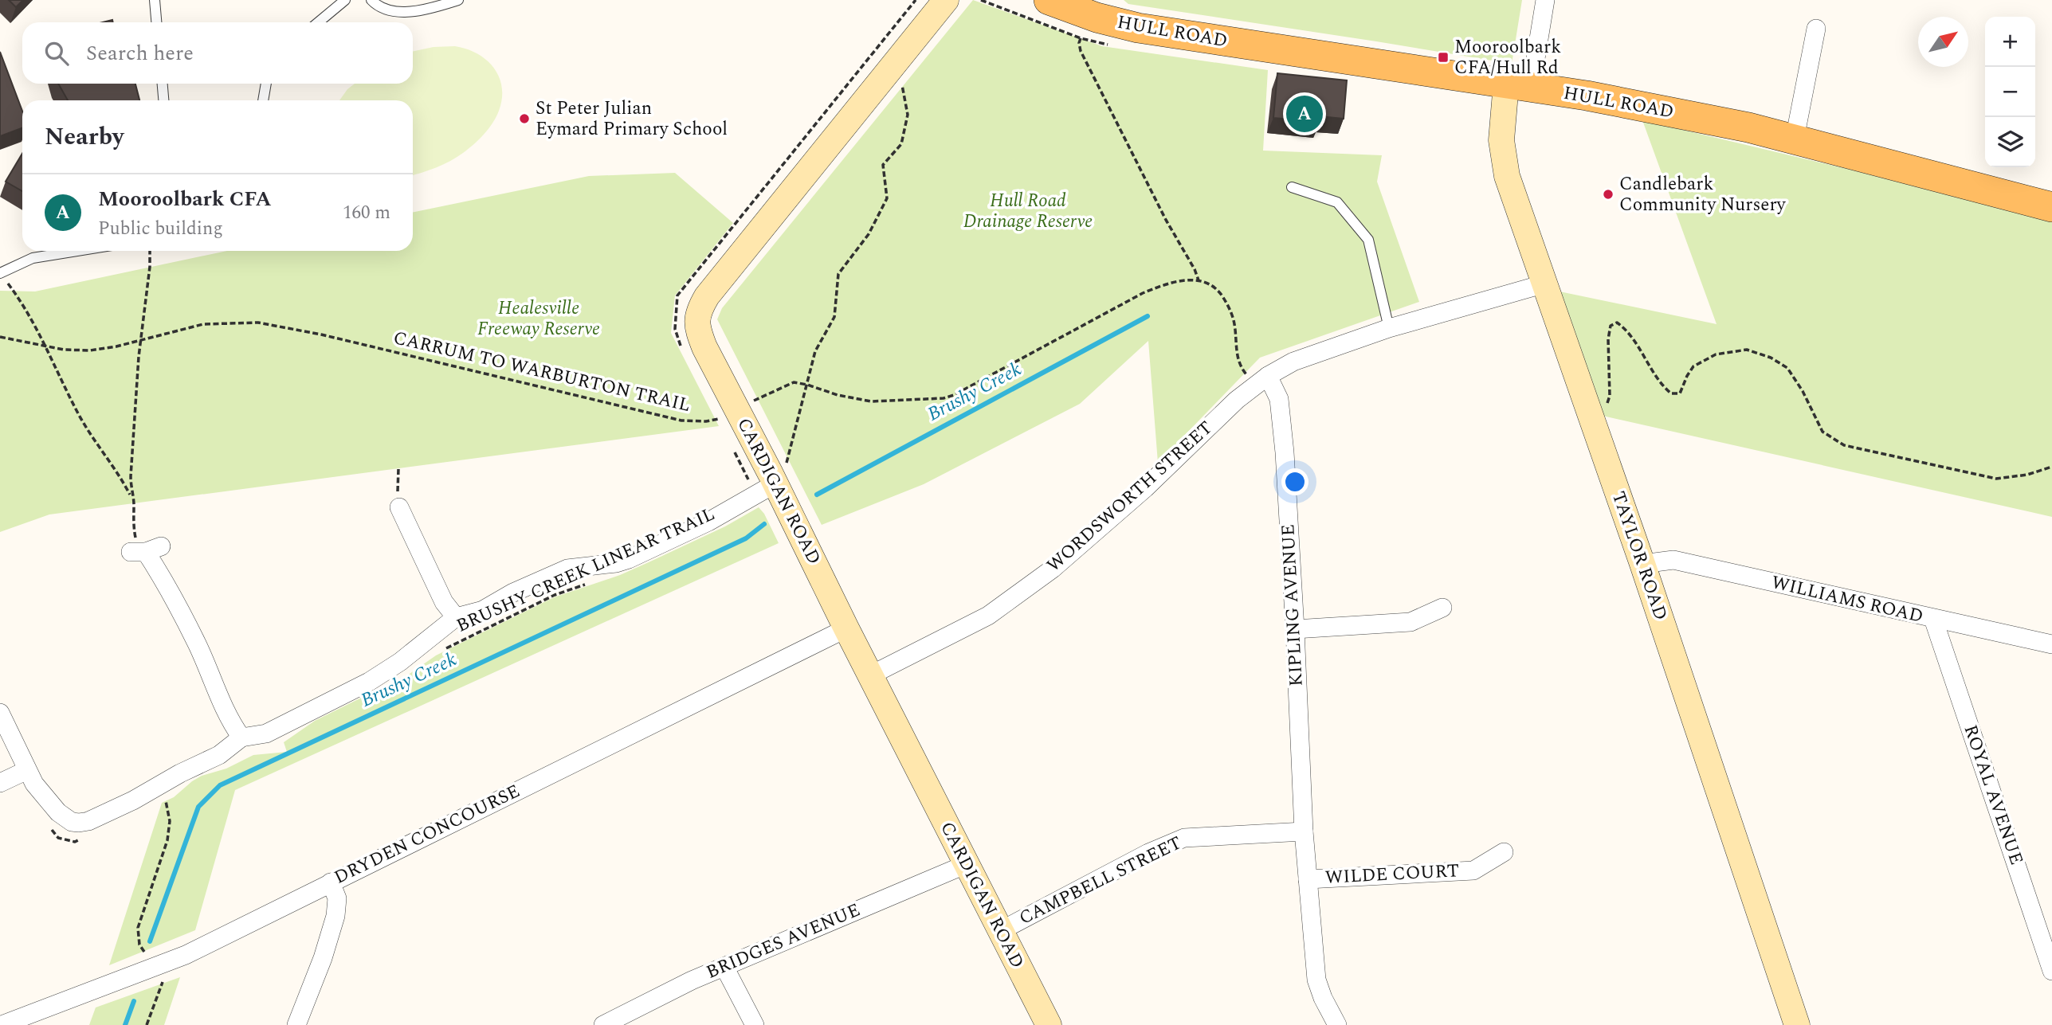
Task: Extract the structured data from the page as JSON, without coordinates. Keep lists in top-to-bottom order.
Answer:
{
  "streets": {
    "main road": ["HULL ROAD"],
    "street": [
      "CARDIGAN ROAD",
      "WORDSWORTH STREET",
      "TAYLOR ROAD",
      "WILLIAMS ROAD",
      "KIPLING AVENUE",
      "ROYAL AVENUE",
      "DRYDEN CONCOURSE",
      "WILDE COURT",
      "CAMPBELL STREET",
      "BRIDGES AVENUE"
    ],
    "path": ["CARRUM TO WARBURTON TRAIL", "BRUSHY CREEK LINEAR TRAIL"]
  },
  "crossings": [
    ["HULL ROAD", "TAYLOR ROAD"],
    ["CARRUM TO WARBURTON TRAIL", "CARDIGAN ROAD"],
    ["CARDIGAN ROAD", "WORDSWORTH STREET"],
    ["CARDIGAN ROAD", "DRYDEN CONCOURSE"],
    ["CARDIGAN ROAD", "CAMPBELL STREET"],
    ["CARDIGAN ROAD", "BRIDGES AVENUE"],
    ["WORDSWORTH STREET", "KIPLING AVENUE"],
    ["TAYLOR ROAD", "WILLIAMS ROAD"],
    ["WILLIAMS ROAD", "ROYAL AVENUE"],
    ["KIPLING AVENUE", "WILDE COURT"],
    ["KIPLING AVENUE", "CAMPBELL STREET"]
  ],
  "water": ["Brushy Creek"],
  "parks": ["Hull Road Drainage Reserve", "Healesville Freeway Reserve"],
  "places": {
    "transit": ["Mooroolbark CFA/Hull Rd"],
    "other": ["St Peter Julian Eymard Primary School", "Candlebark Community Nursery"]
  },
  "north": "top right",
  "page": {
    "map_buttons": ["+", "−"],
    "search": "Search here",
    "pins": "A",
    "heading": "Nearby",
    "list": [
      {
        "mark": "A",
        "name": "Mooroolbark CFA",
        "note": "Public building",
        "value": "160 m"
      }
    ]
  }
}
